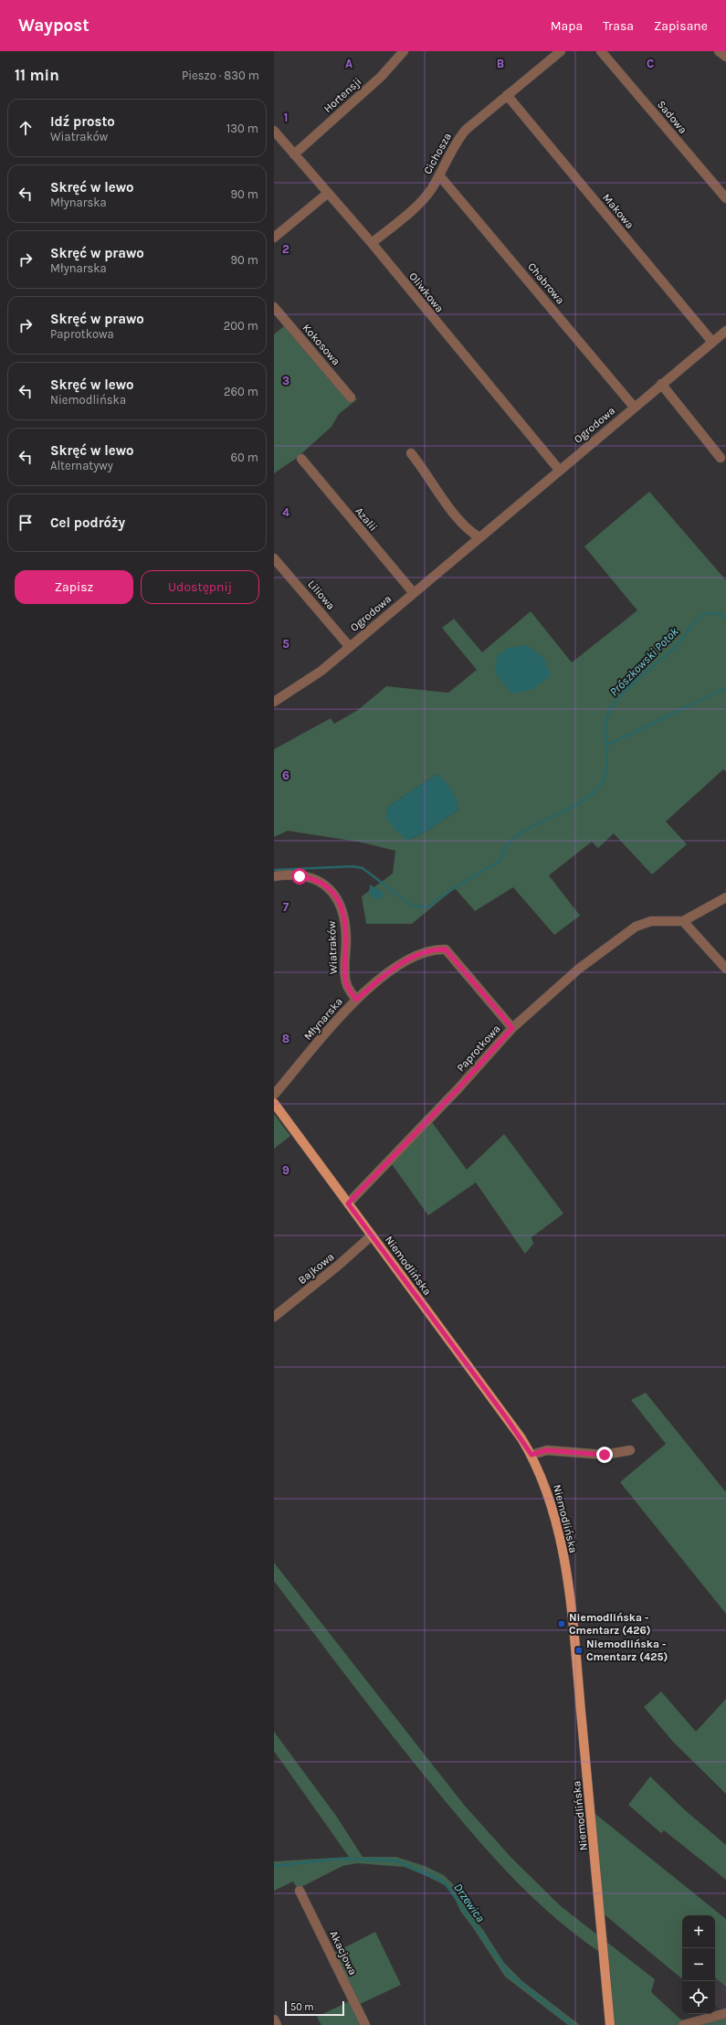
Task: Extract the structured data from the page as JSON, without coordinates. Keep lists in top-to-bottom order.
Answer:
{
  "streets": {
    "main road": ["Niemodlińska"],
    "street": [
      "Hortensji",
      "Sadowa",
      "Cichosza",
      "Makowa",
      "Chabrowa",
      "Oliwkowa",
      "Kokosowa",
      "Ogrodowa",
      "Azalii",
      "Liliowa",
      "Wiatraków",
      "Młynarska",
      "Paprotkowa",
      "Bajkowa",
      "Akacjowa"
    ]
  },
  "crossings": [
    ["Hortensji", "Oliwkowa"],
    ["Cichosza", "Makowa"],
    ["Cichosza", "Chabrowa"],
    ["Cichosza", "Oliwkowa"],
    ["Makowa", "Ogrodowa"],
    ["Chabrowa", "Ogrodowa"],
    ["Oliwkowa", "Ogrodowa"],
    ["Ogrodowa", "Azalii"],
    ["Ogrodowa", "Liliowa"],
    ["Wiatraków", "Młynarska"],
    ["Młynarska", "Paprotkowa"],
    ["Paprotkowa", "Niemodlińska"],
    ["Niemodlińska", "Bajkowa"]
  ],
  "water": ["Prószkowski Potok", "Drzewica"],
  "places": {
    "transit": ["Niemodlińska - Cmentarz (426)", "Niemodlińska - Cmentarz (425)"]
  },
  "scale_bar": "50 m",
  "page": {
    "header": "Waypost",
    "nav": ["Mapa", "Trasa", "Zapisane"],
    "heading": ["11 min", "Pieszo · 830 m"],
    "list": [
      ["Idź prosto", "Wiatraków", "130 m"],
      ["Skręć w lewo", "Młynarska", "90 m"],
      ["Skręć w prawo", "Młynarska", "90 m"],
      ["Skręć w prawo", "Paprotkowa", "200 m"],
      ["Skręć w lewo", "Niemodlińska", "260 m"],
      ["Skręć w lewo", "Alternatywy", "60 m"],
      "Cel podróży"
    ],
    "buttons": ["Zapisz", "Udostępnij"],
    "map_buttons": ["+", "−"],
    "scale": "50 m"
  },
  "grid": {
    "columns": ["A", "B", "C"],
    "rows": [
      "1",
      "2",
      "3",
      "4",
      "5",
      "6",
      "7",
      "8",
      "9"
    ]
  }
}
